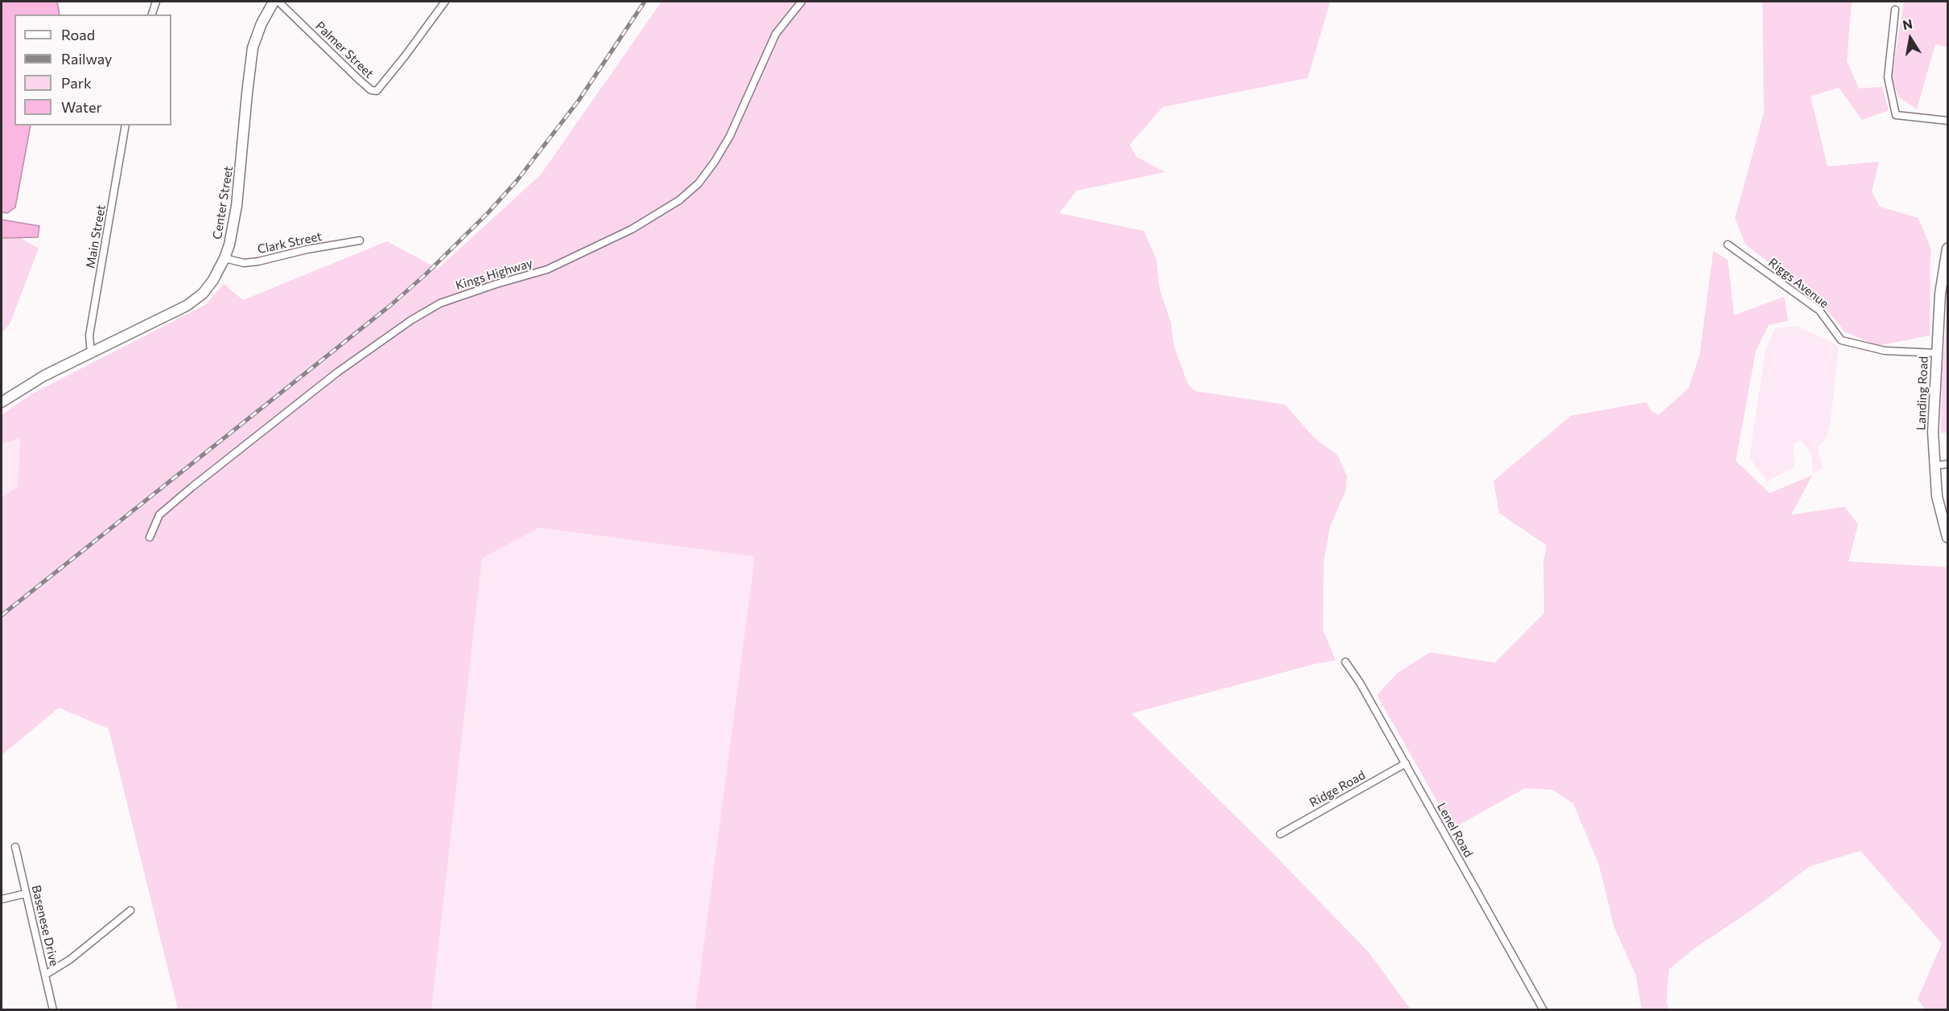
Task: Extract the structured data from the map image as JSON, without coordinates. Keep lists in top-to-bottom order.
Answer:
{
  "streets": {
    "main road": ["Center Street", "Landing Road"],
    "street": [
      "Palmer Street",
      "Main Street",
      "Clark Street",
      "Kings Highway",
      "Riggs Avenue",
      "Ridge Road",
      "Lenel Road",
      "Basenese Drive"
    ]
  },
  "crossings": [
    ["Center Street", "Main Street"],
    ["Center Street", "Clark Street"],
    ["Riggs Avenue", "Landing Road"],
    ["Ridge Road", "Lenel Road"]
  ],
  "legend": [
    "Road",
    "Railway",
    "Park",
    "Water"
  ],
  "north": "top"
}
